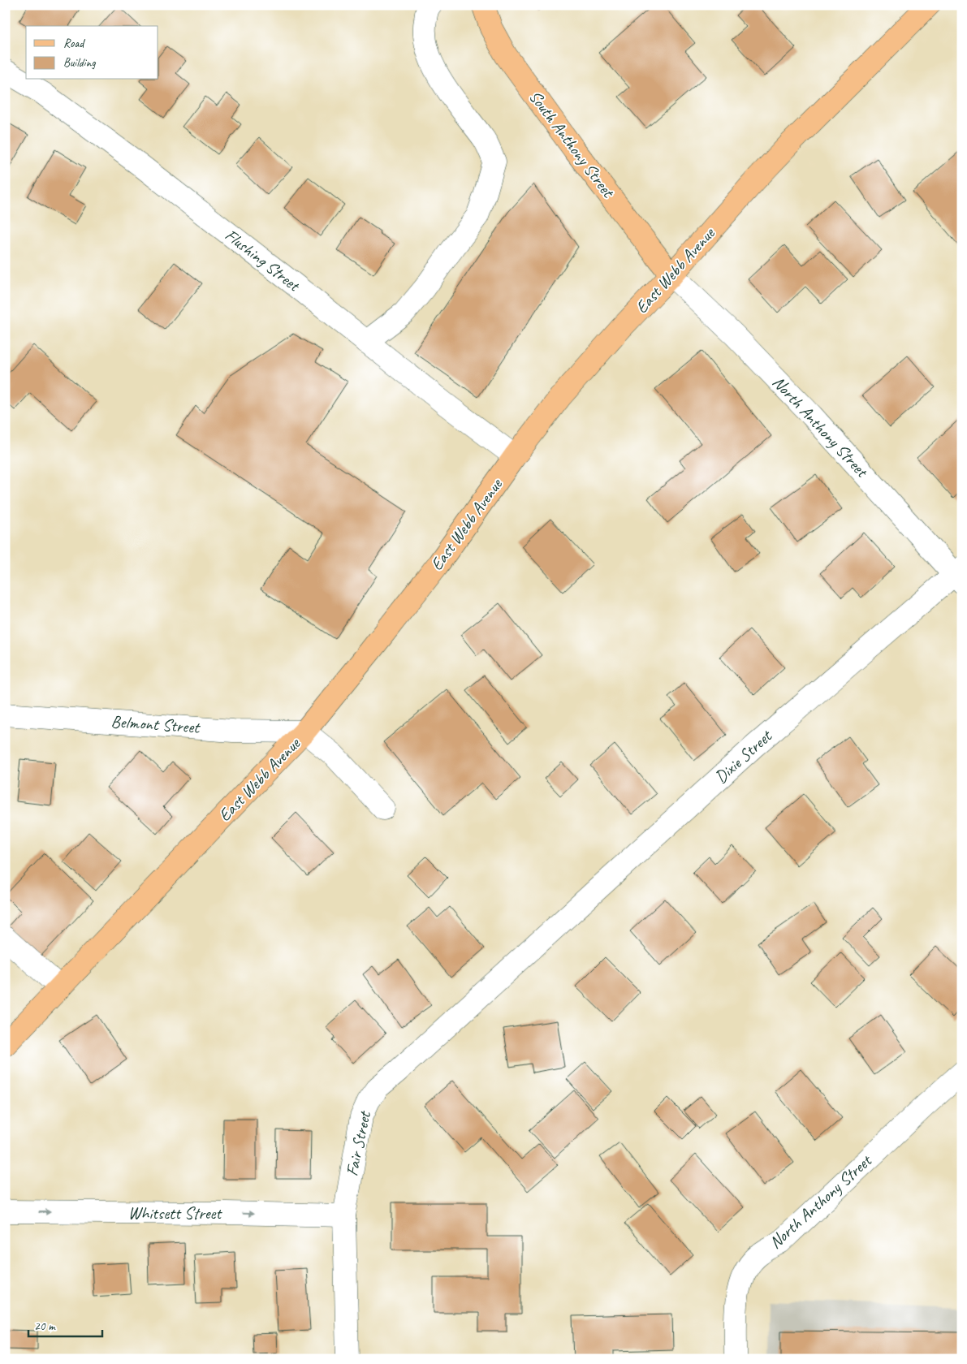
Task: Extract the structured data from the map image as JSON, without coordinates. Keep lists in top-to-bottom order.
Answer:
{
  "streets": {
    "main road": ["South Anthony Street", "East Webb Avenue"],
    "street": [
      "Flushing Street",
      "North Anthony Street",
      "Belmont Street",
      "Dixie Street",
      "Fair Street",
      "Whitsett Street"
    ]
  },
  "crossings": [
    ["South Anthony Street", "East Webb Avenue"],
    ["South Anthony Street", "North Anthony Street"],
    ["Flushing Street", "East Webb Avenue"],
    ["East Webb Avenue", "North Anthony Street"],
    ["East Webb Avenue", "Belmont Street"],
    ["North Anthony Street", "Dixie Street"],
    ["Dixie Street", "Fair Street"],
    ["Fair Street", "Whitsett Street"]
  ],
  "one_way": ["Whitsett Street"],
  "legend": ["Road", "Building"],
  "scale_bar": "20 m"
}
